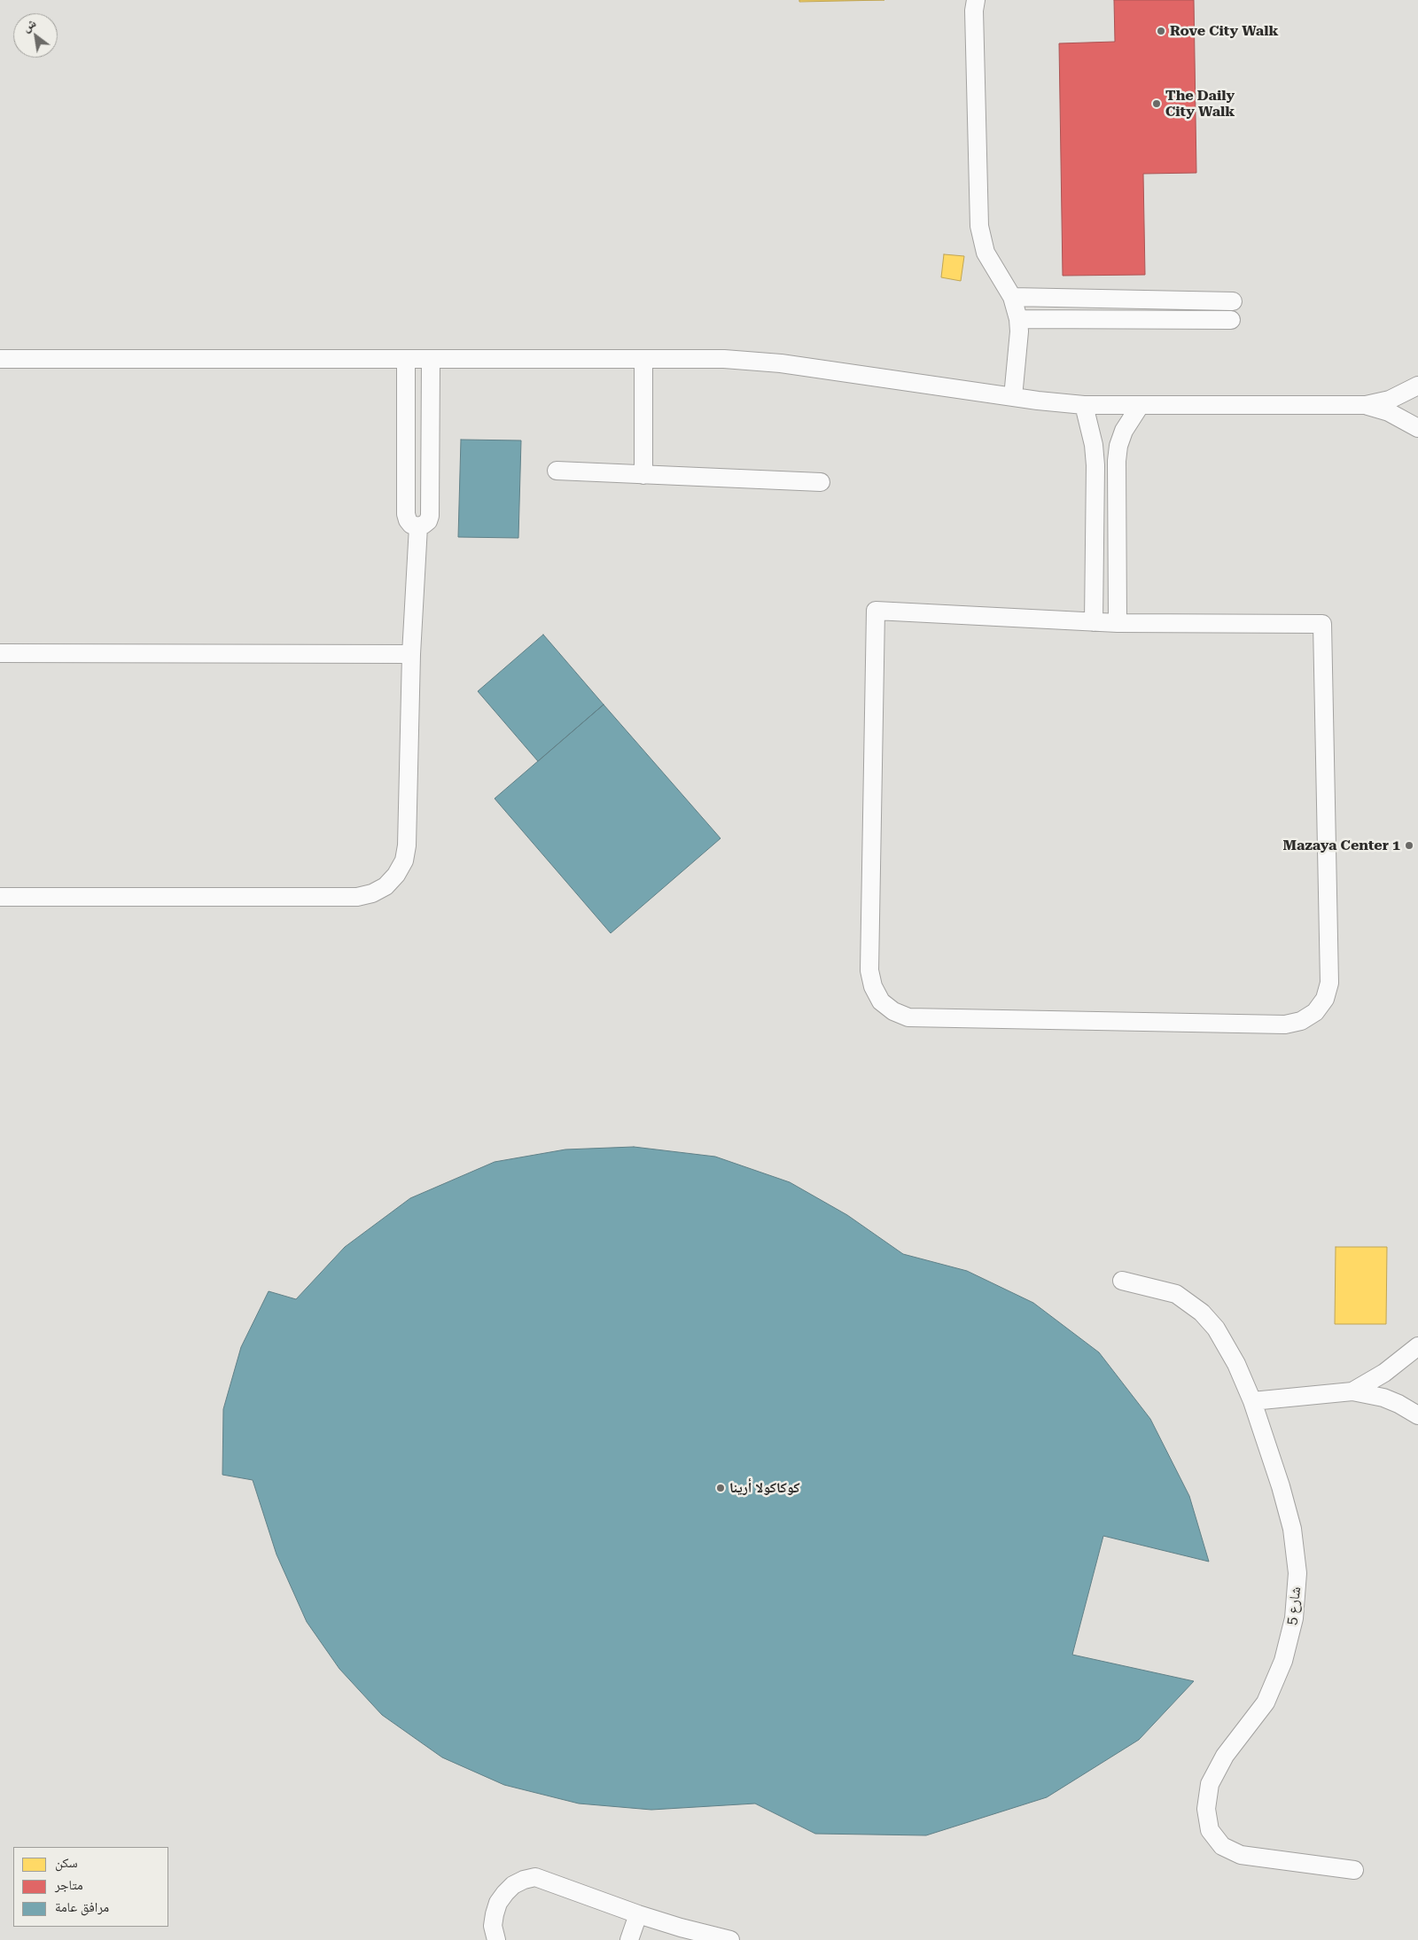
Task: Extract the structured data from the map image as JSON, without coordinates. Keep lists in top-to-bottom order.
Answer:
{
  "streets": {
    "lane": ["شارع 5"]
  },
  "places": [
    "Rove City Walk",
    "The Daily City Walk",
    "Mazaya Center 1",
    "كوكاكولا أرينا"
  ],
  "legend": ["سكن", "متاجر", "مرافق عامة"],
  "north": "top left"
}
